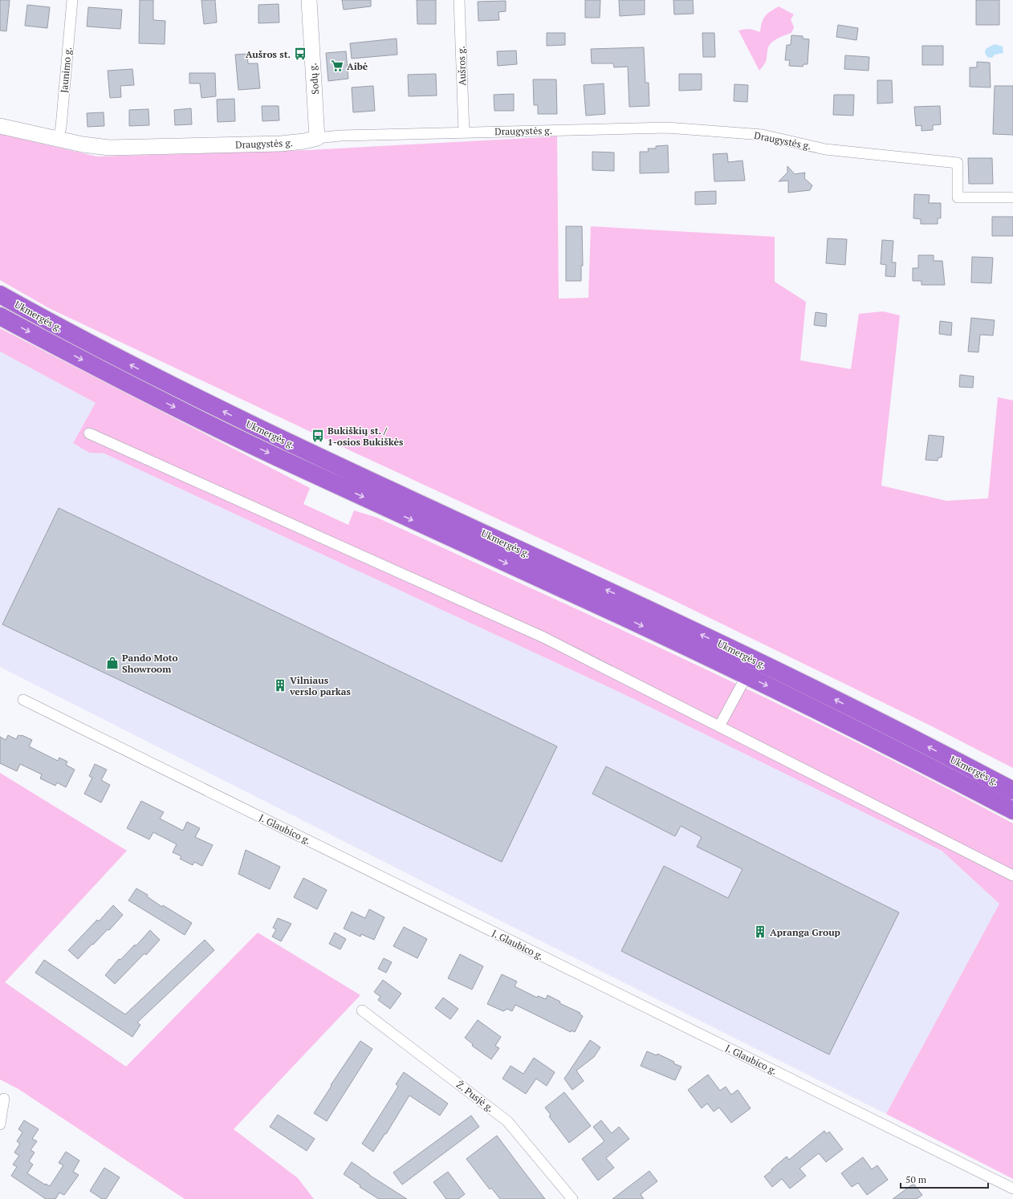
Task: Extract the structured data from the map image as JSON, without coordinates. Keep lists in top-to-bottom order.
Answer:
{
  "streets": {
    "highway": ["Ukmergės g."],
    "street": [
      "Aušros g.",
      "Jaunimo g.",
      "Sodų g.",
      "Draugystės g.",
      "J. Glaubico g.",
      "Ž. Pusjė g."
    ]
  },
  "crossings": [
    ["Aušros g.", "Draugystės g."],
    ["Jaunimo g.", "Draugystės g."],
    ["Sodų g.", "Draugystės g."]
  ],
  "places": {
    "bus stop": ["Aušros st.", "Bukiškių st. / 1-osios Bukiškės"],
    "supermarket": ["Aibė"],
    "shop": ["Pando Moto Showroom"],
    "building": ["Vilniaus verslo parkas", "Apranga Group"]
  },
  "scale_bar": "50 m"
}
